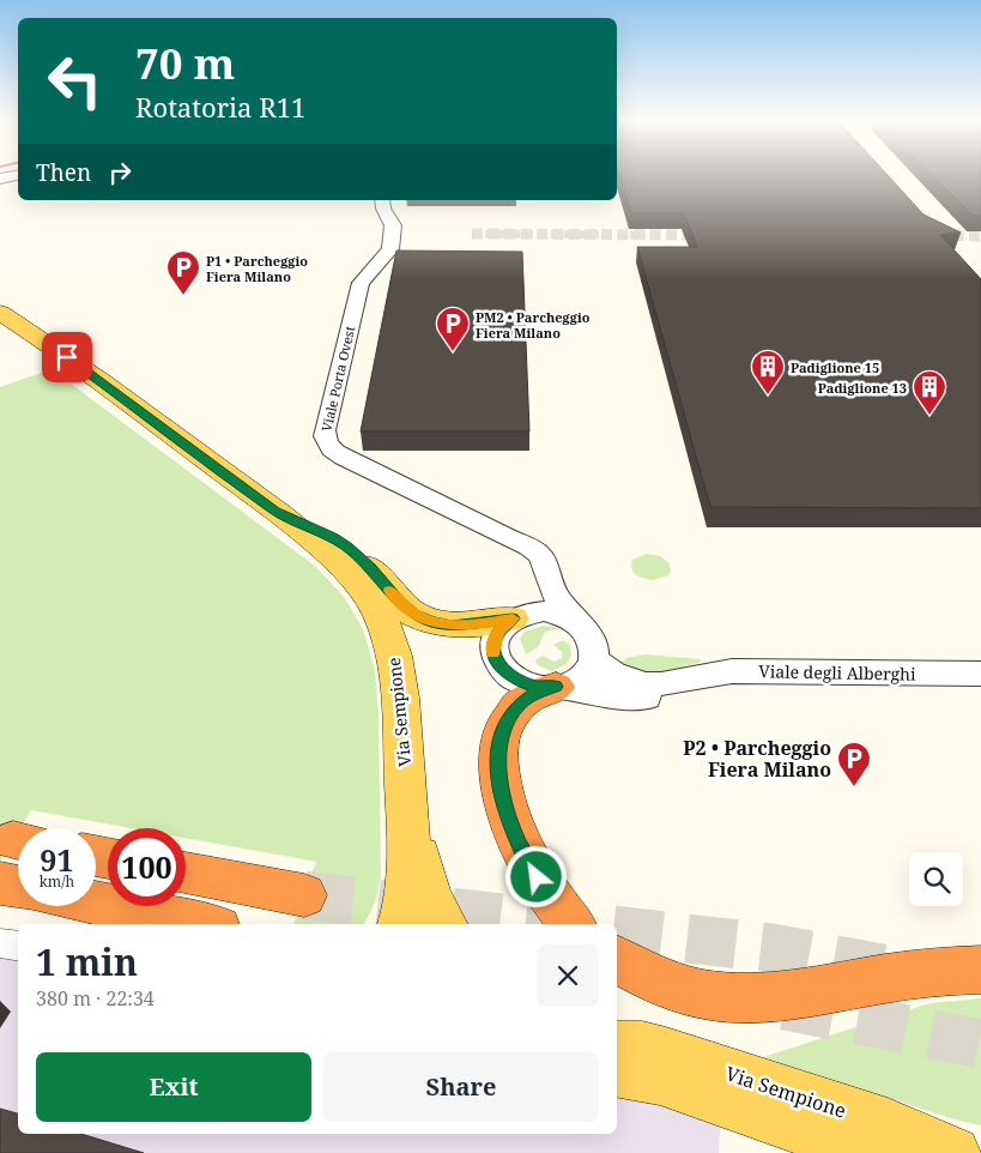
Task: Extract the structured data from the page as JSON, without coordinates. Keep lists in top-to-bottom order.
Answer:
{
  "streets": {
    "main road": ["Via Sempione"],
    "street": ["Viale Porta Ovest", "Viale degli Alberghi"]
  },
  "crossings": [
    ["Viale Porta Ovest", "Viale degli Alberghi"]
  ],
  "places": {
    "parking": ["P1 • Parcheggio Fiera Milano", "PM2 • Parcheggio Fiera Milano", "P2 • Parcheggio Fiera Milano"],
    "building": ["Padiglione 15", "Padiglione 13"]
  },
  "page": {
    "turn": ["70 m", "Rotatoria R11"],
    "then": "Then",
    "speed": "91 km/h",
    "limit": "100",
    "heading": ["1 min", "380 m · 22:34"],
    "buttons": ["Exit", "Share"]
  }
}
